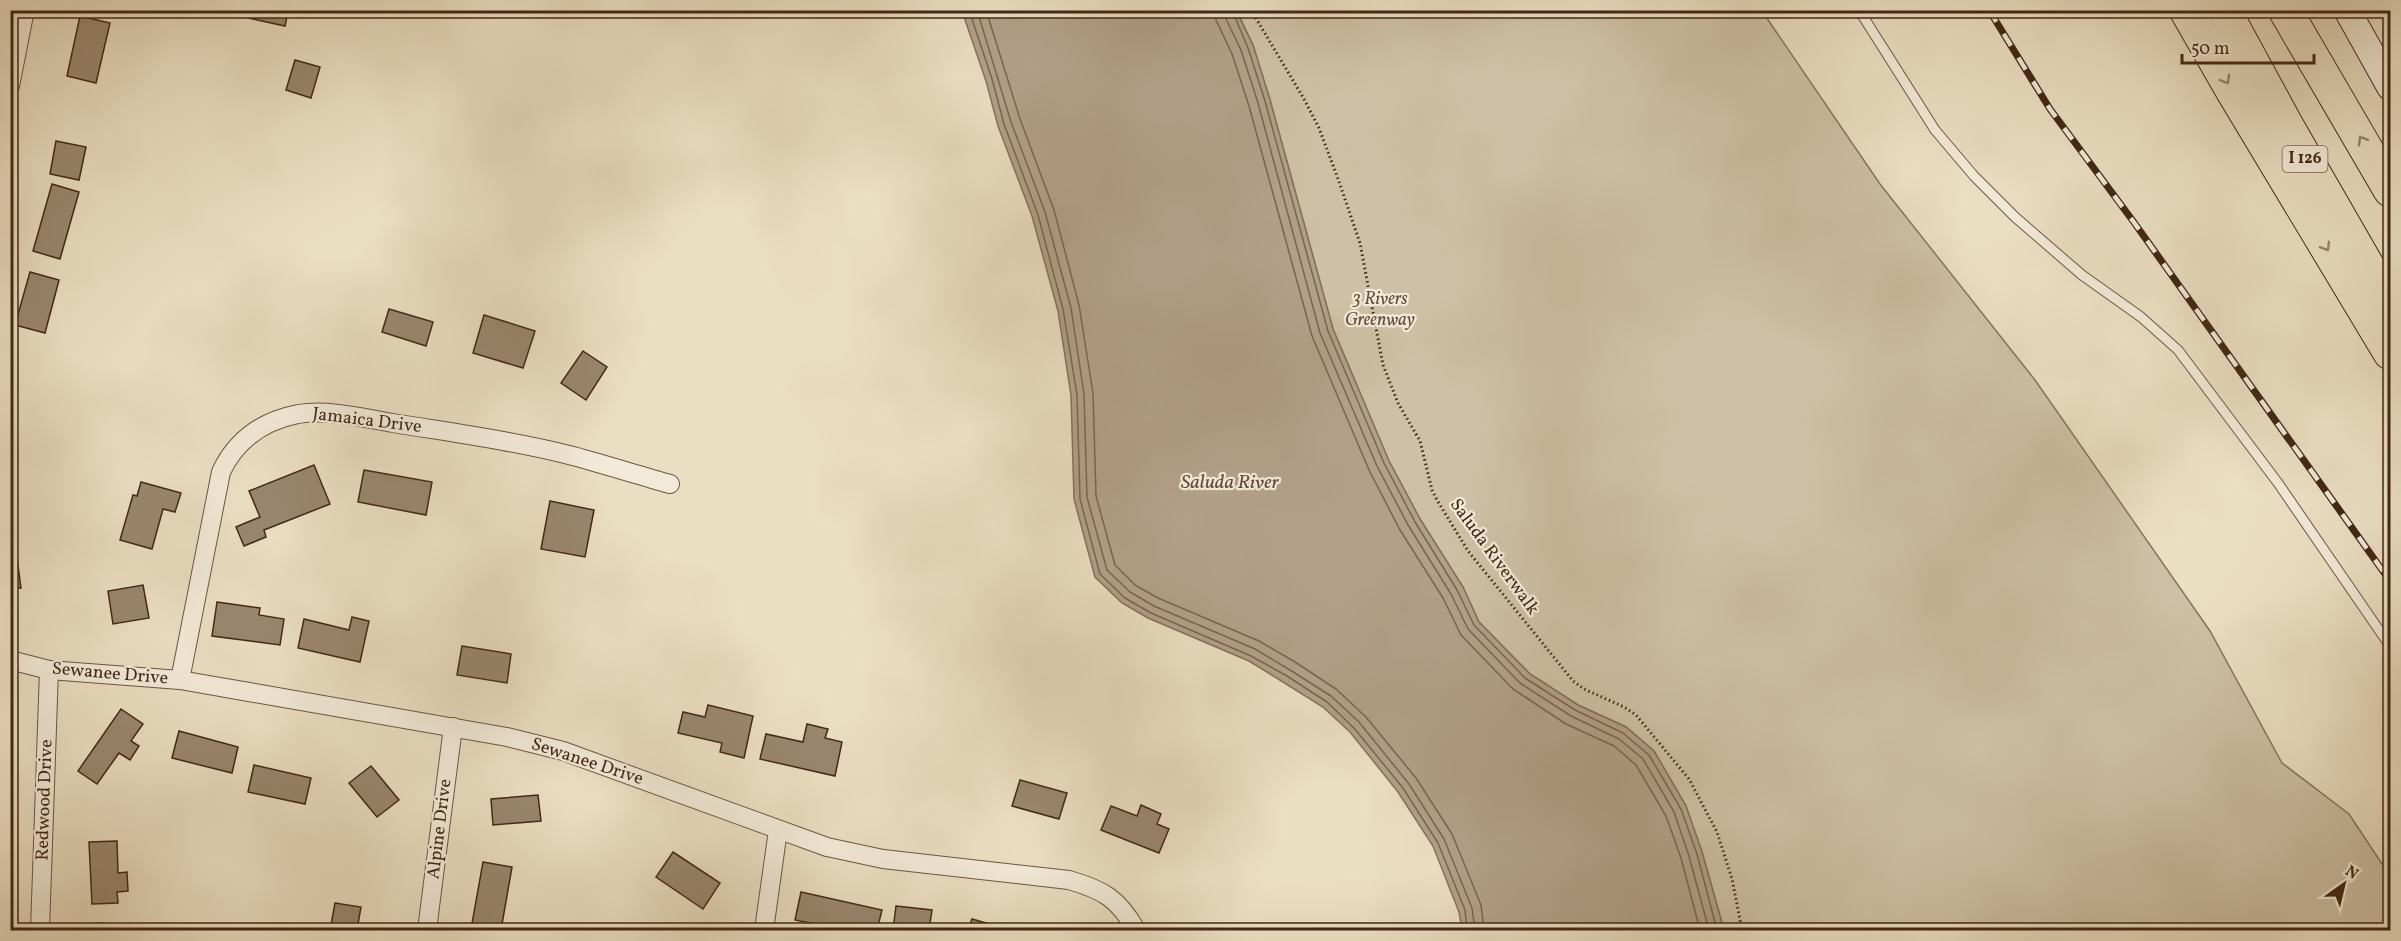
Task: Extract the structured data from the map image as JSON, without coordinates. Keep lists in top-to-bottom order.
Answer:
{
  "streets": {
    "highway": ["I 126"],
    "street": [
      "Jamaica Drive",
      "Sewanee Drive",
      "Redwood Drive",
      "Alpine Drive"
    ],
    "path": ["Saluda Riverwalk"]
  },
  "crossings": [
    ["Jamaica Drive", "Sewanee Drive"],
    ["Sewanee Drive", "Redwood Drive"],
    ["Sewanee Drive", "Alpine Drive"]
  ],
  "water": ["Saluda River"],
  "parks": ["3 Rivers Greenway"],
  "scale_bar": "50 m",
  "north": "top right"
}
